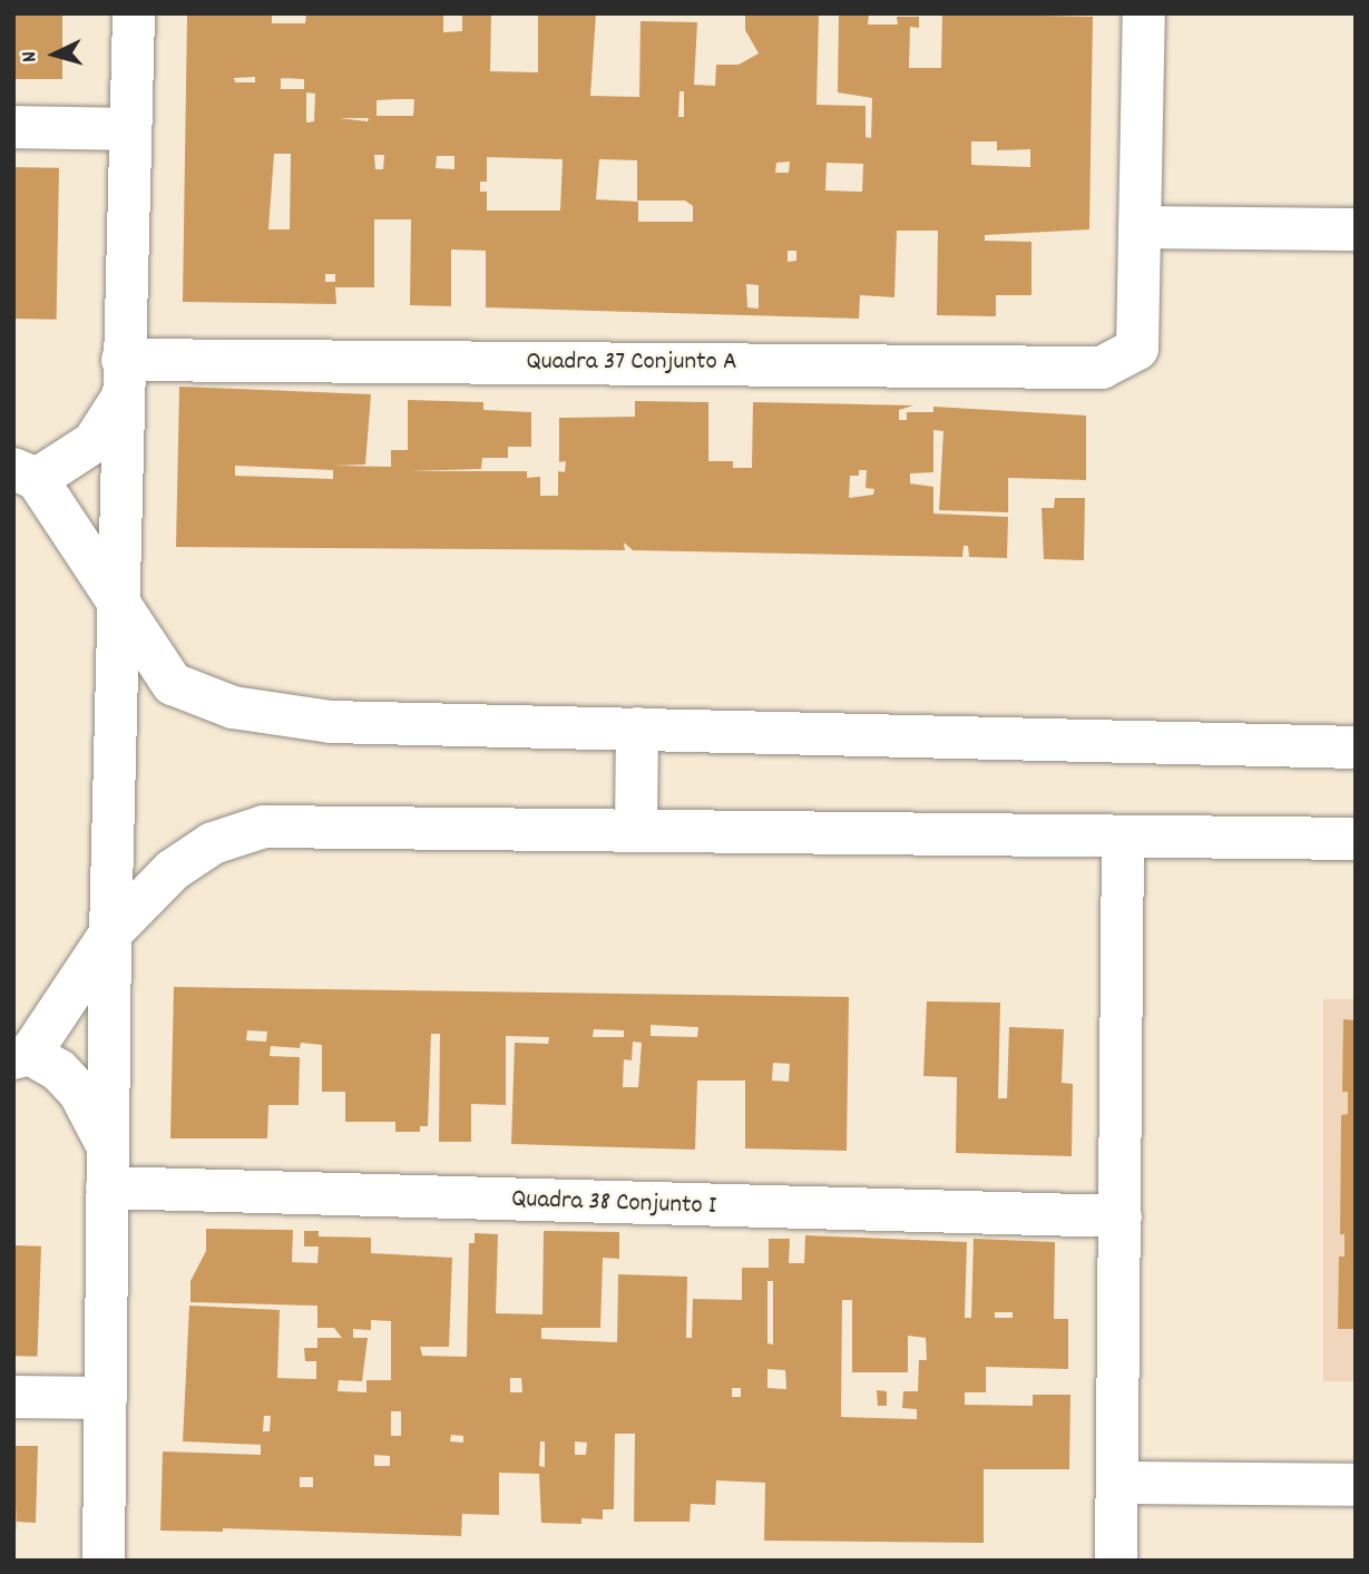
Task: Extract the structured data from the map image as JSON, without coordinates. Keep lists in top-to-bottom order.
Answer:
{
  "streets": {
    "street": ["Quadra 37 Conjunto A", "Quadra 38 Conjunto I"]
  },
  "north": "left"
}
